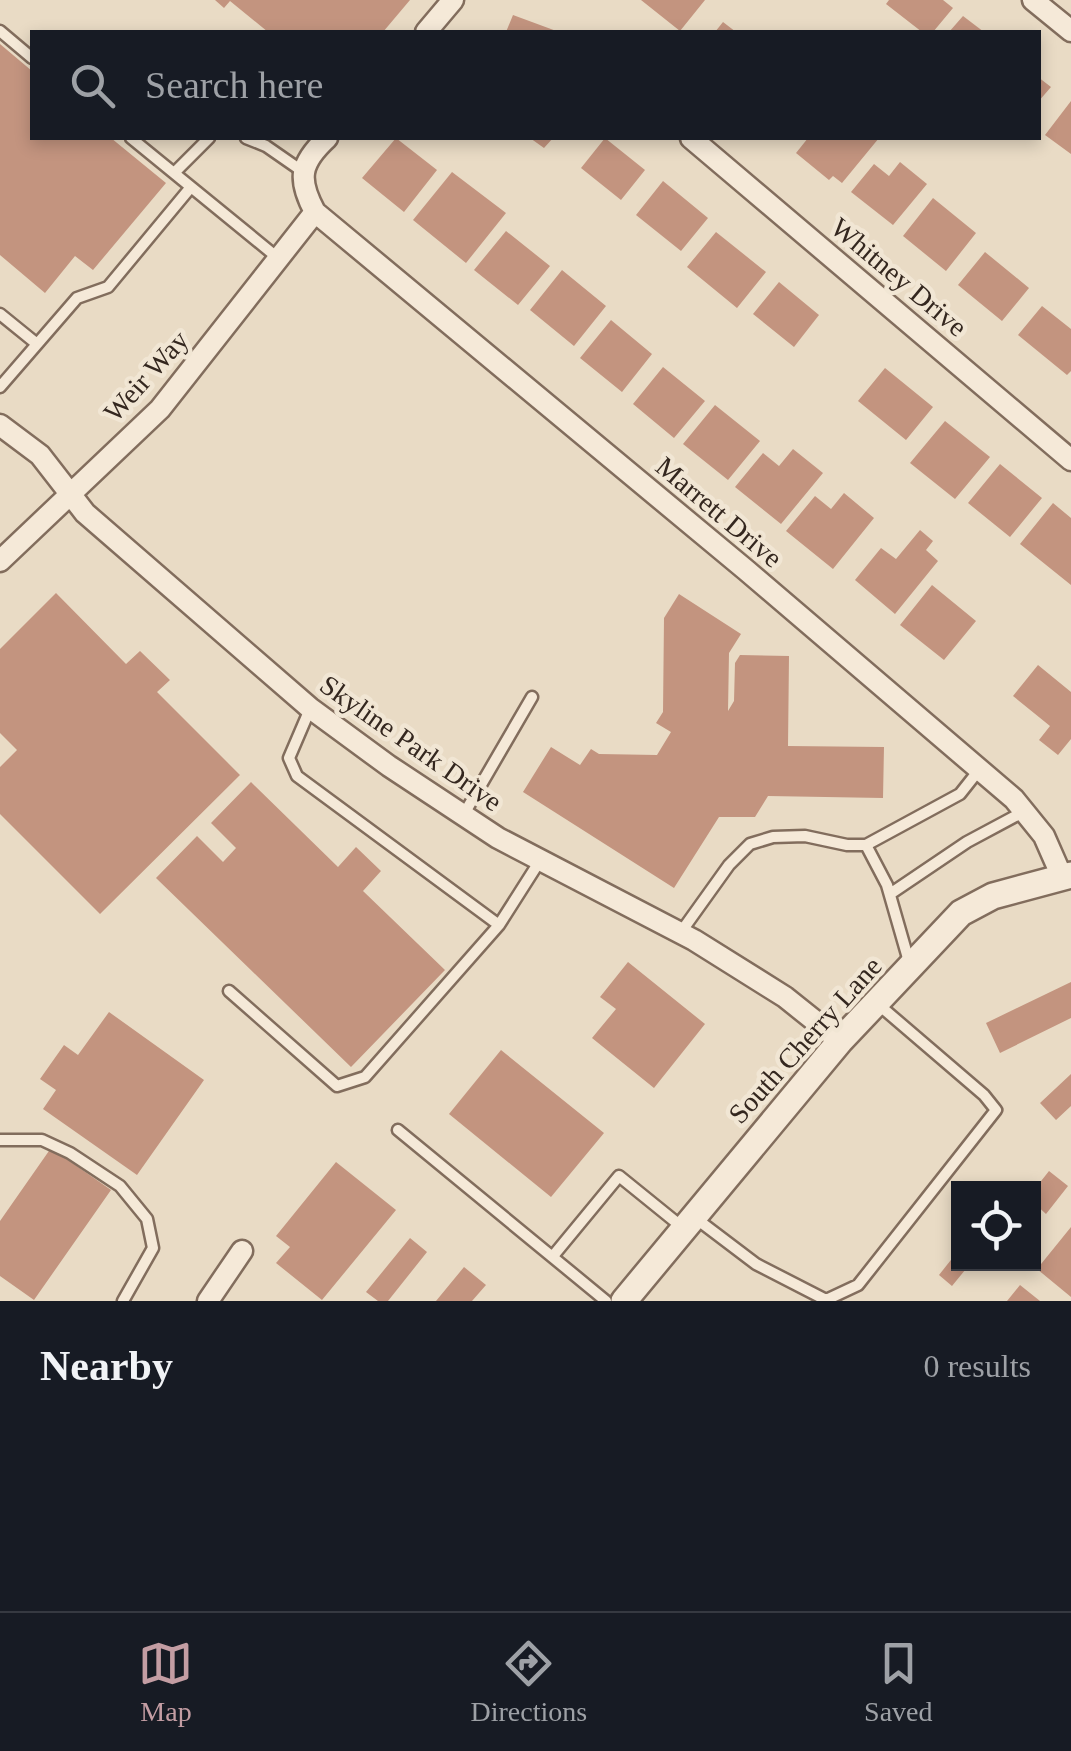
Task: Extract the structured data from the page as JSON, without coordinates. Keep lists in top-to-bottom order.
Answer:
{
  "streets": {
    "street": [
      "Whitney Drive",
      "Weir Way",
      "Marrett Drive",
      "Skyline Park Drive",
      "South Cherry Lane"
    ]
  },
  "crossings": [
    ["Weir Way", "Marrett Drive"],
    ["Weir Way", "Skyline Park Drive"],
    ["Marrett Drive", "South Cherry Lane"],
    ["Skyline Park Drive", "South Cherry Lane"]
  ],
  "page": {
    "search": "Search here",
    "heading": ["Nearby", "0 results"],
    "nav": ["Map", "Directions", "Saved"]
  }
}
